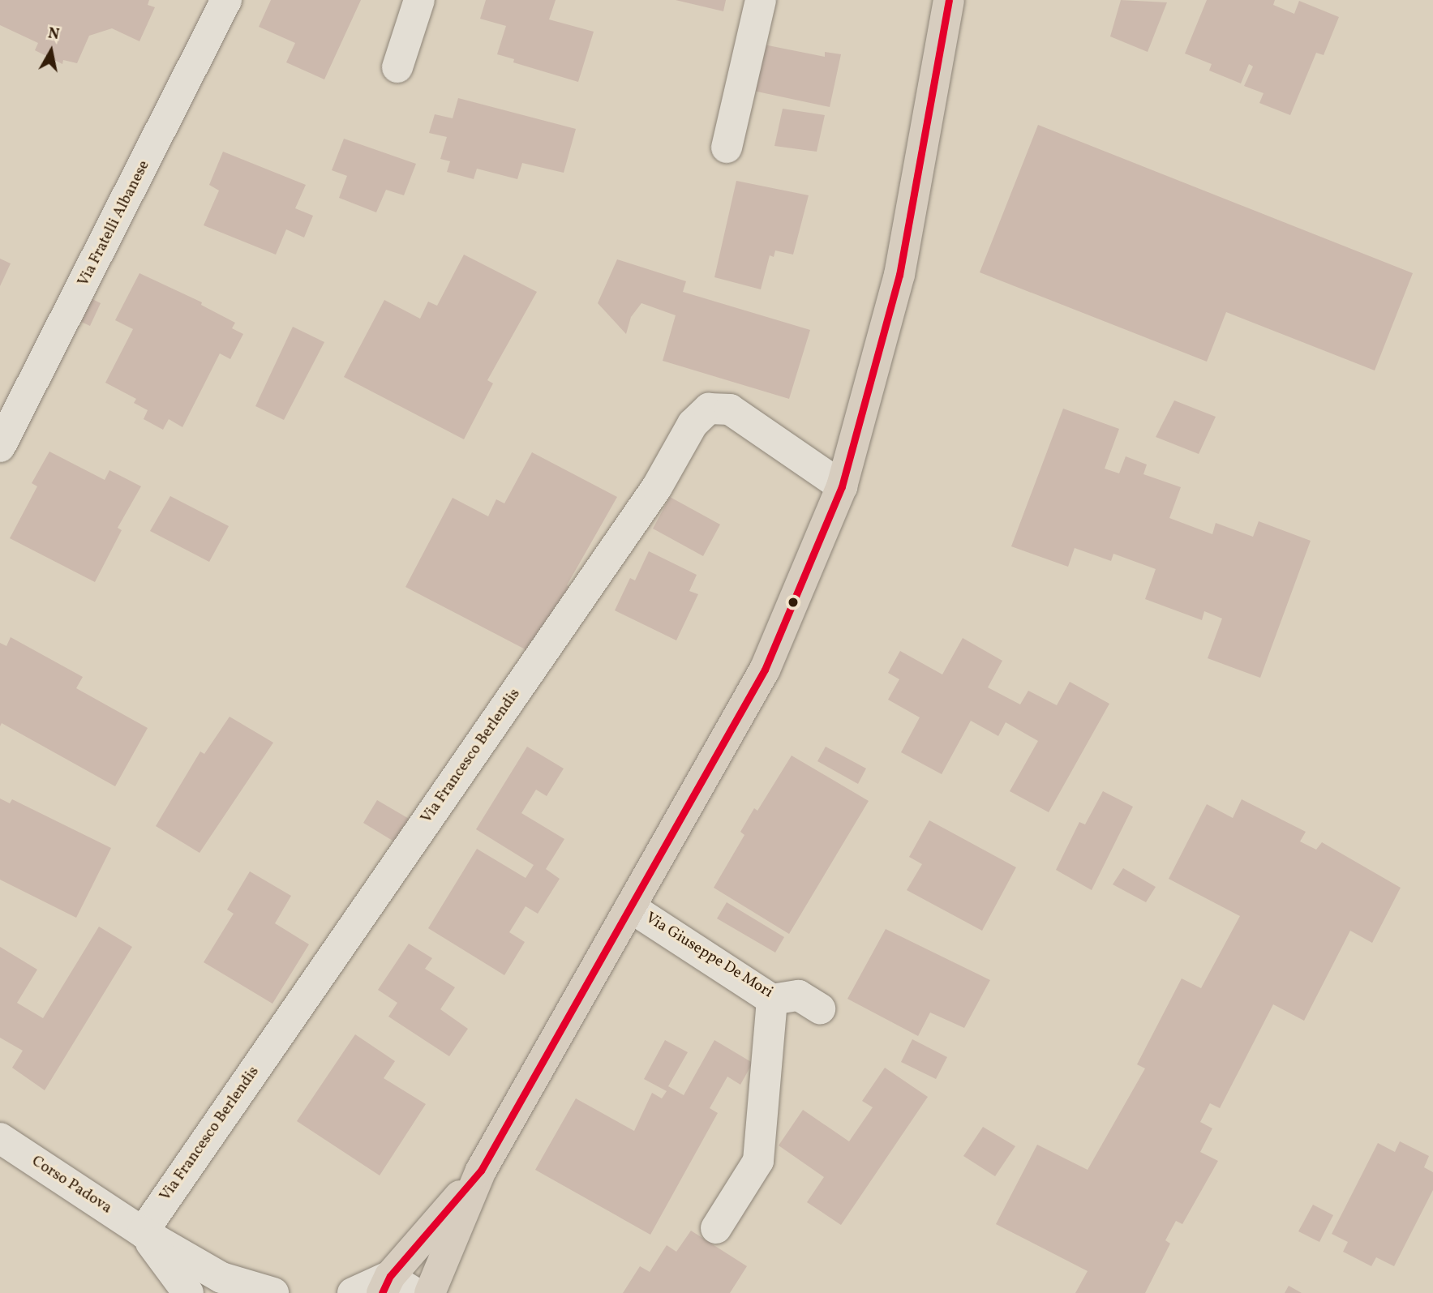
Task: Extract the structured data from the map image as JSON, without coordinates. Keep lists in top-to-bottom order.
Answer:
{
  "streets": {
    "street": [
      "Via Fratelli Albanese",
      "Via Francesco Berlendis",
      "Via Giuseppe De Mori",
      "Corso Padova"
    ]
  },
  "crossings": [
    ["Via Francesco Berlendis", "Corso Padova"]
  ],
  "north": "top"
}
